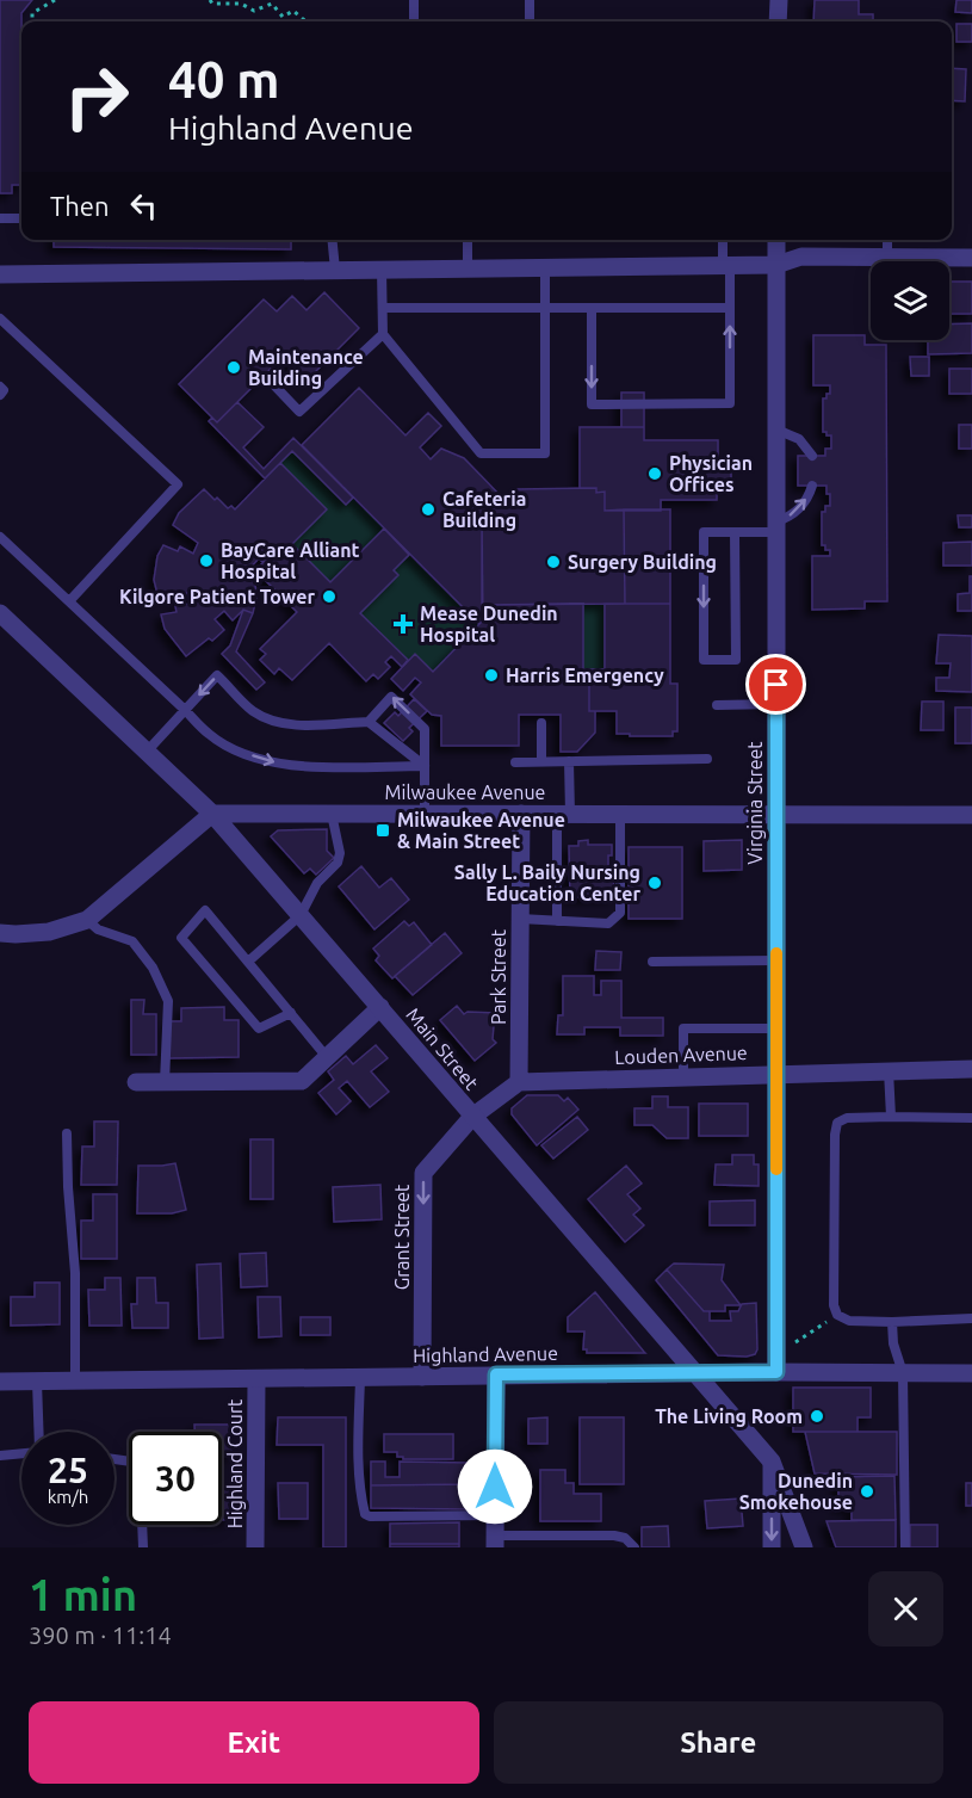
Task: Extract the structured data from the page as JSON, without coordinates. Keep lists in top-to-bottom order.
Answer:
{
  "streets": {
    "street": [
      "Milwaukee Avenue",
      "Virginia Street",
      "Park Street",
      "Main Street",
      "Louden Avenue",
      "Grant Street",
      "Highland Avenue",
      "Highland Court"
    ]
  },
  "crossings": [
    ["Milwaukee Avenue", "Virginia Street"],
    ["Milwaukee Avenue", "Park Street"],
    ["Milwaukee Avenue", "Main Street"],
    ["Virginia Street", "Louden Avenue"],
    ["Virginia Street", "Highland Avenue"],
    ["Park Street", "Louden Avenue"],
    ["Main Street", "Grant Street"],
    ["Main Street", "Highland Avenue"],
    ["Grant Street", "Highland Avenue"],
    ["Highland Avenue", "Highland Court"]
  ],
  "one_way": ["Grant Street"],
  "places": {
    "other": [
      "Maintenance Building",
      "Physician Offices",
      "Cafeteria Building",
      "BayCare Alliant Hospital",
      "Surgery Building",
      "Kilgore Patient Tower",
      "Harris Emergency",
      "Sally L. Baily Nursing Education Center",
      "The Living Room",
      "Dunedin Smokehouse"
    ],
    "health": ["Mease Dunedin Hospital"],
    "transit": ["Milwaukee Avenue & Main Street"]
  },
  "page": {
    "turn": ["40 m", "Highland Avenue"],
    "then": "Then",
    "speed": "25 km/h",
    "limit": "30",
    "heading": ["1 min", "390 m · 11:14"],
    "buttons": ["Exit", "Share"]
  }
}
